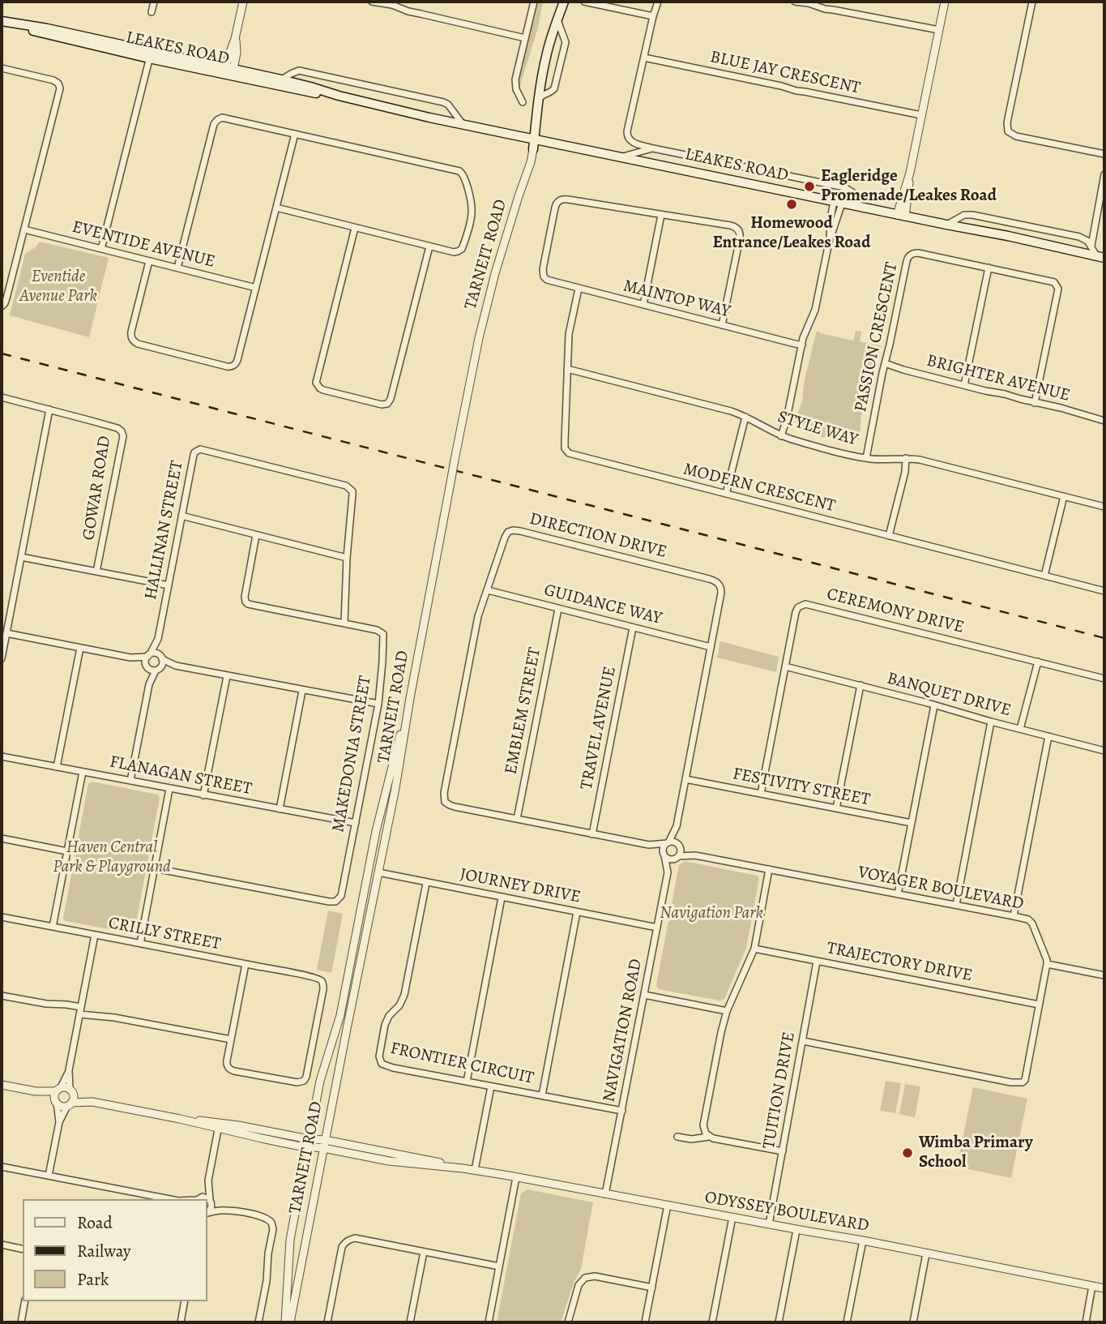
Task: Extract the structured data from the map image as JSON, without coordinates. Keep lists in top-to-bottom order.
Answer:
{
  "streets": {
    "main road": ["LEAKES ROAD", "TARNEIT ROAD"],
    "street": [
      "BLUE JAY CRESCENT",
      "EVENTIDE AVENUE",
      "MAINTOP WAY",
      "PASSION CRESCENT",
      "BRIGHTER AVENUE",
      "STYLE WAY",
      "GOWAR ROAD",
      "MODERN CRESCENT",
      "HALLINAN STREET",
      "DIRECTION DRIVE",
      "GUIDANCE WAY",
      "CEREMONY DRIVE",
      "BANQUET DRIVE",
      "EMBLEM STREET",
      "TRAVEL AVENUE",
      "MAKEDONIA STREET",
      "FLANAGAN STREET",
      "FESTIVITY STREET",
      "JOURNEY DRIVE",
      "VOYAGER BOULEVARD",
      "CRILLY STREET",
      "TRAJECTORY DRIVE",
      "NAVIGATION ROAD",
      "FRONTIER CIRCUIT",
      "TUITION DRIVE",
      "ODYSSEY BOULEVARD"
    ]
  },
  "crossings": [
    ["LEAKES ROAD", "TARNEIT ROAD"],
    ["TARNEIT ROAD", "JOURNEY DRIVE"],
    ["TARNEIT ROAD", "ODYSSEY BOULEVARD"],
    ["MAINTOP WAY", "MODERN CRESCENT"],
    ["PASSION CRESCENT", "BRIGHTER AVENUE"],
    ["PASSION CRESCENT", "STYLE WAY"],
    ["STYLE WAY", "MODERN CRESCENT"],
    ["HALLINAN STREET", "MAKEDONIA STREET"],
    ["DIRECTION DRIVE", "GUIDANCE WAY"],
    ["DIRECTION DRIVE", "EMBLEM STREET"],
    ["GUIDANCE WAY", "EMBLEM STREET"],
    ["GUIDANCE WAY", "TRAVEL AVENUE"],
    ["CEREMONY DRIVE", "BANQUET DRIVE"],
    ["CEREMONY DRIVE", "FESTIVITY STREET"],
    ["MAKEDONIA STREET", "FLANAGAN STREET"],
    ["JOURNEY DRIVE", "NAVIGATION ROAD"],
    ["JOURNEY DRIVE", "FRONTIER CIRCUIT"],
    ["VOYAGER BOULEVARD", "NAVIGATION ROAD"],
    ["TRAJECTORY DRIVE", "TUITION DRIVE"],
    ["NAVIGATION ROAD", "FRONTIER CIRCUIT"],
    ["NAVIGATION ROAD", "ODYSSEY BOULEVARD"],
    ["TUITION DRIVE", "ODYSSEY BOULEVARD"]
  ],
  "parks": ["Eventide Avenue Park", "Haven Central Park & Playground", "Navigation Park"],
  "places": ["Eagleridge Promenade/Leakes Road", "Homewood Entrance/Leakes Road", "Wimba Primary School"],
  "legend": ["Road", "Railway", "Park"]
}
